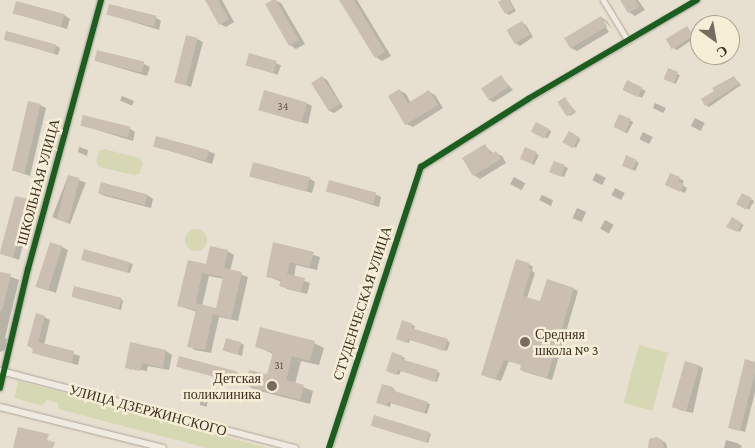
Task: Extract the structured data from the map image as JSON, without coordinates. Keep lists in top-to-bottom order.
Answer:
{
  "streets": {
    "street": ["ШКОЛЬНАЯ УЛИЦА", "СТУДЕНЧЕСКАЯ УЛИЦА", "УЛИЦА ДЗЕРЖИНСКОГО"]
  },
  "crossings": [
    ["ШКОЛЬНАЯ УЛИЦА", "УЛИЦА ДЗЕРЖИНСКОГО"]
  ],
  "places": ["Средняя школа № 3", "Детская поликлиника"],
  "house_numbers": ["34", "31"],
  "north": "bottom right"
}
